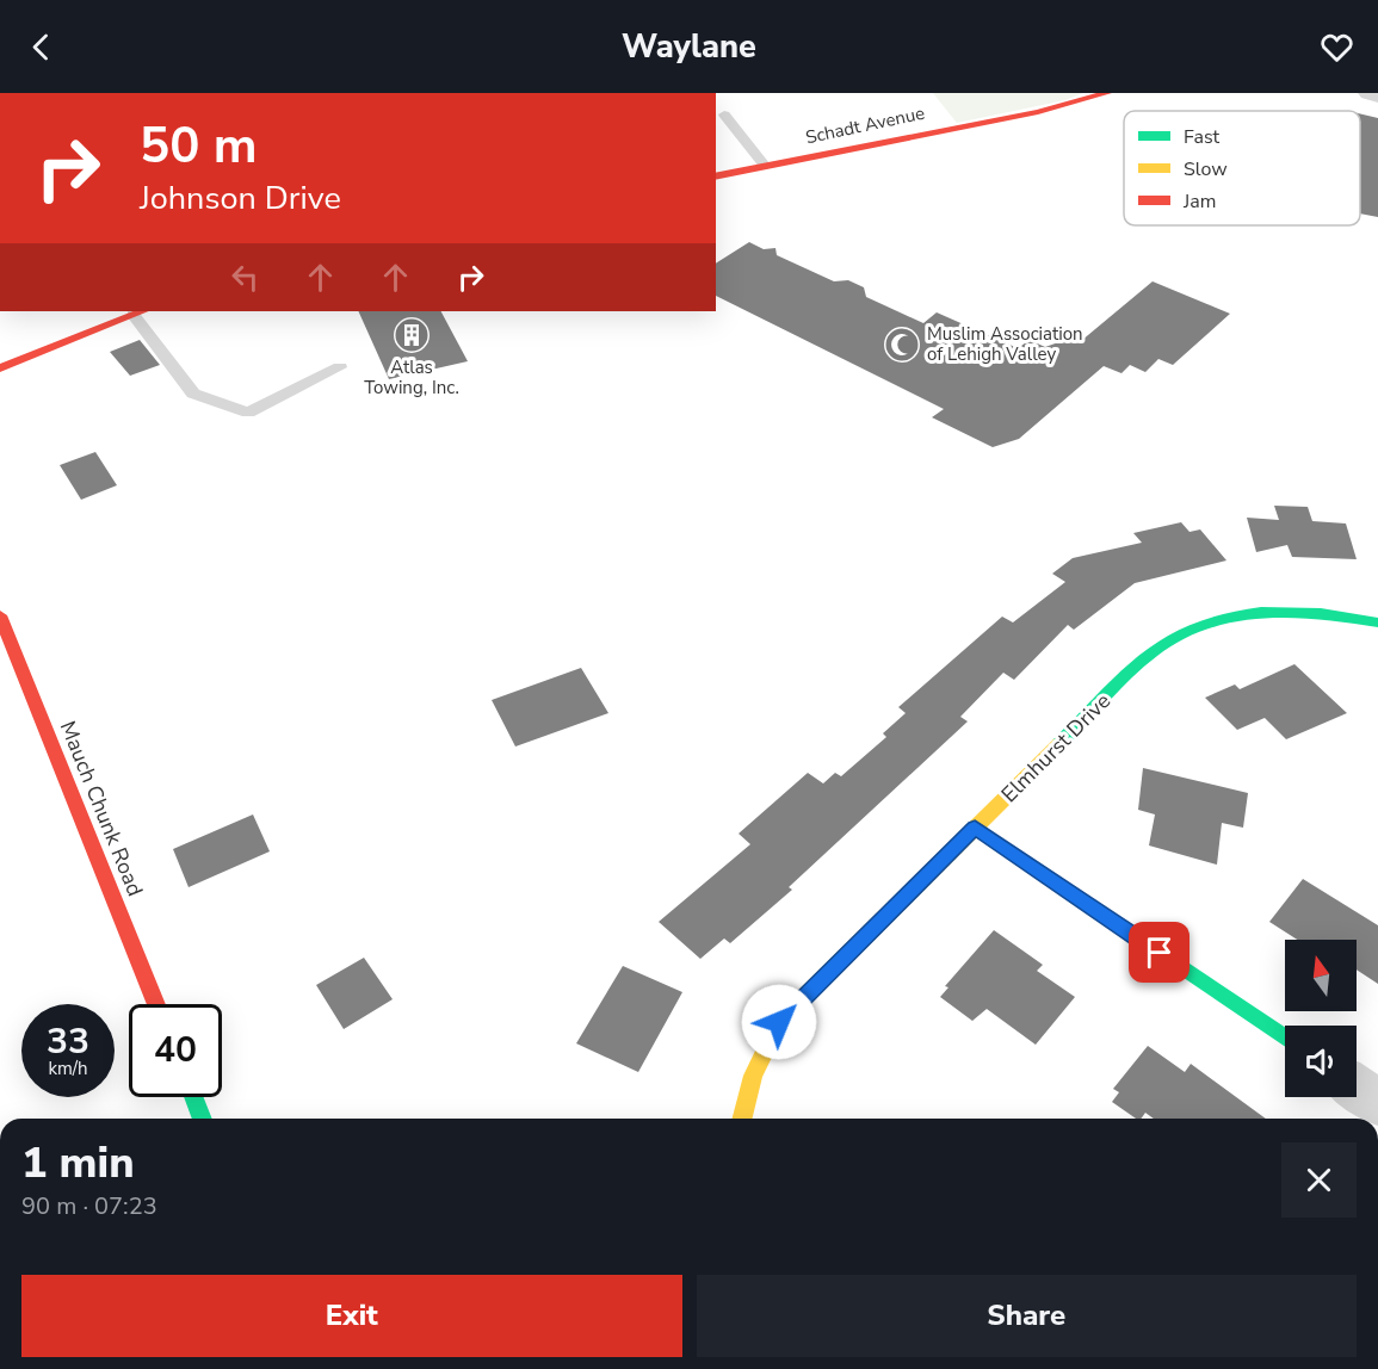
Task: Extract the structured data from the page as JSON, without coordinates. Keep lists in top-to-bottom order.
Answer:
{
  "streets": {
    "street": ["Schadt Avenue", "Elmhurst Drive", "Mauch Chunk Road"]
  },
  "places": {
    "building": ["Atlas Towing, Inc."],
    "mosque": ["Muslim Association of Lehigh Valley"]
  },
  "legend": ["Fast", "Slow", "Jam"],
  "north": "top",
  "page": {
    "header": "Waylane",
    "turn": ["50 m", "Johnson Drive"],
    "speed": "33 km/h",
    "limit": "40",
    "heading": ["1 min", "90 m · 07:23"],
    "buttons": ["Exit", "Share"]
  }
}
